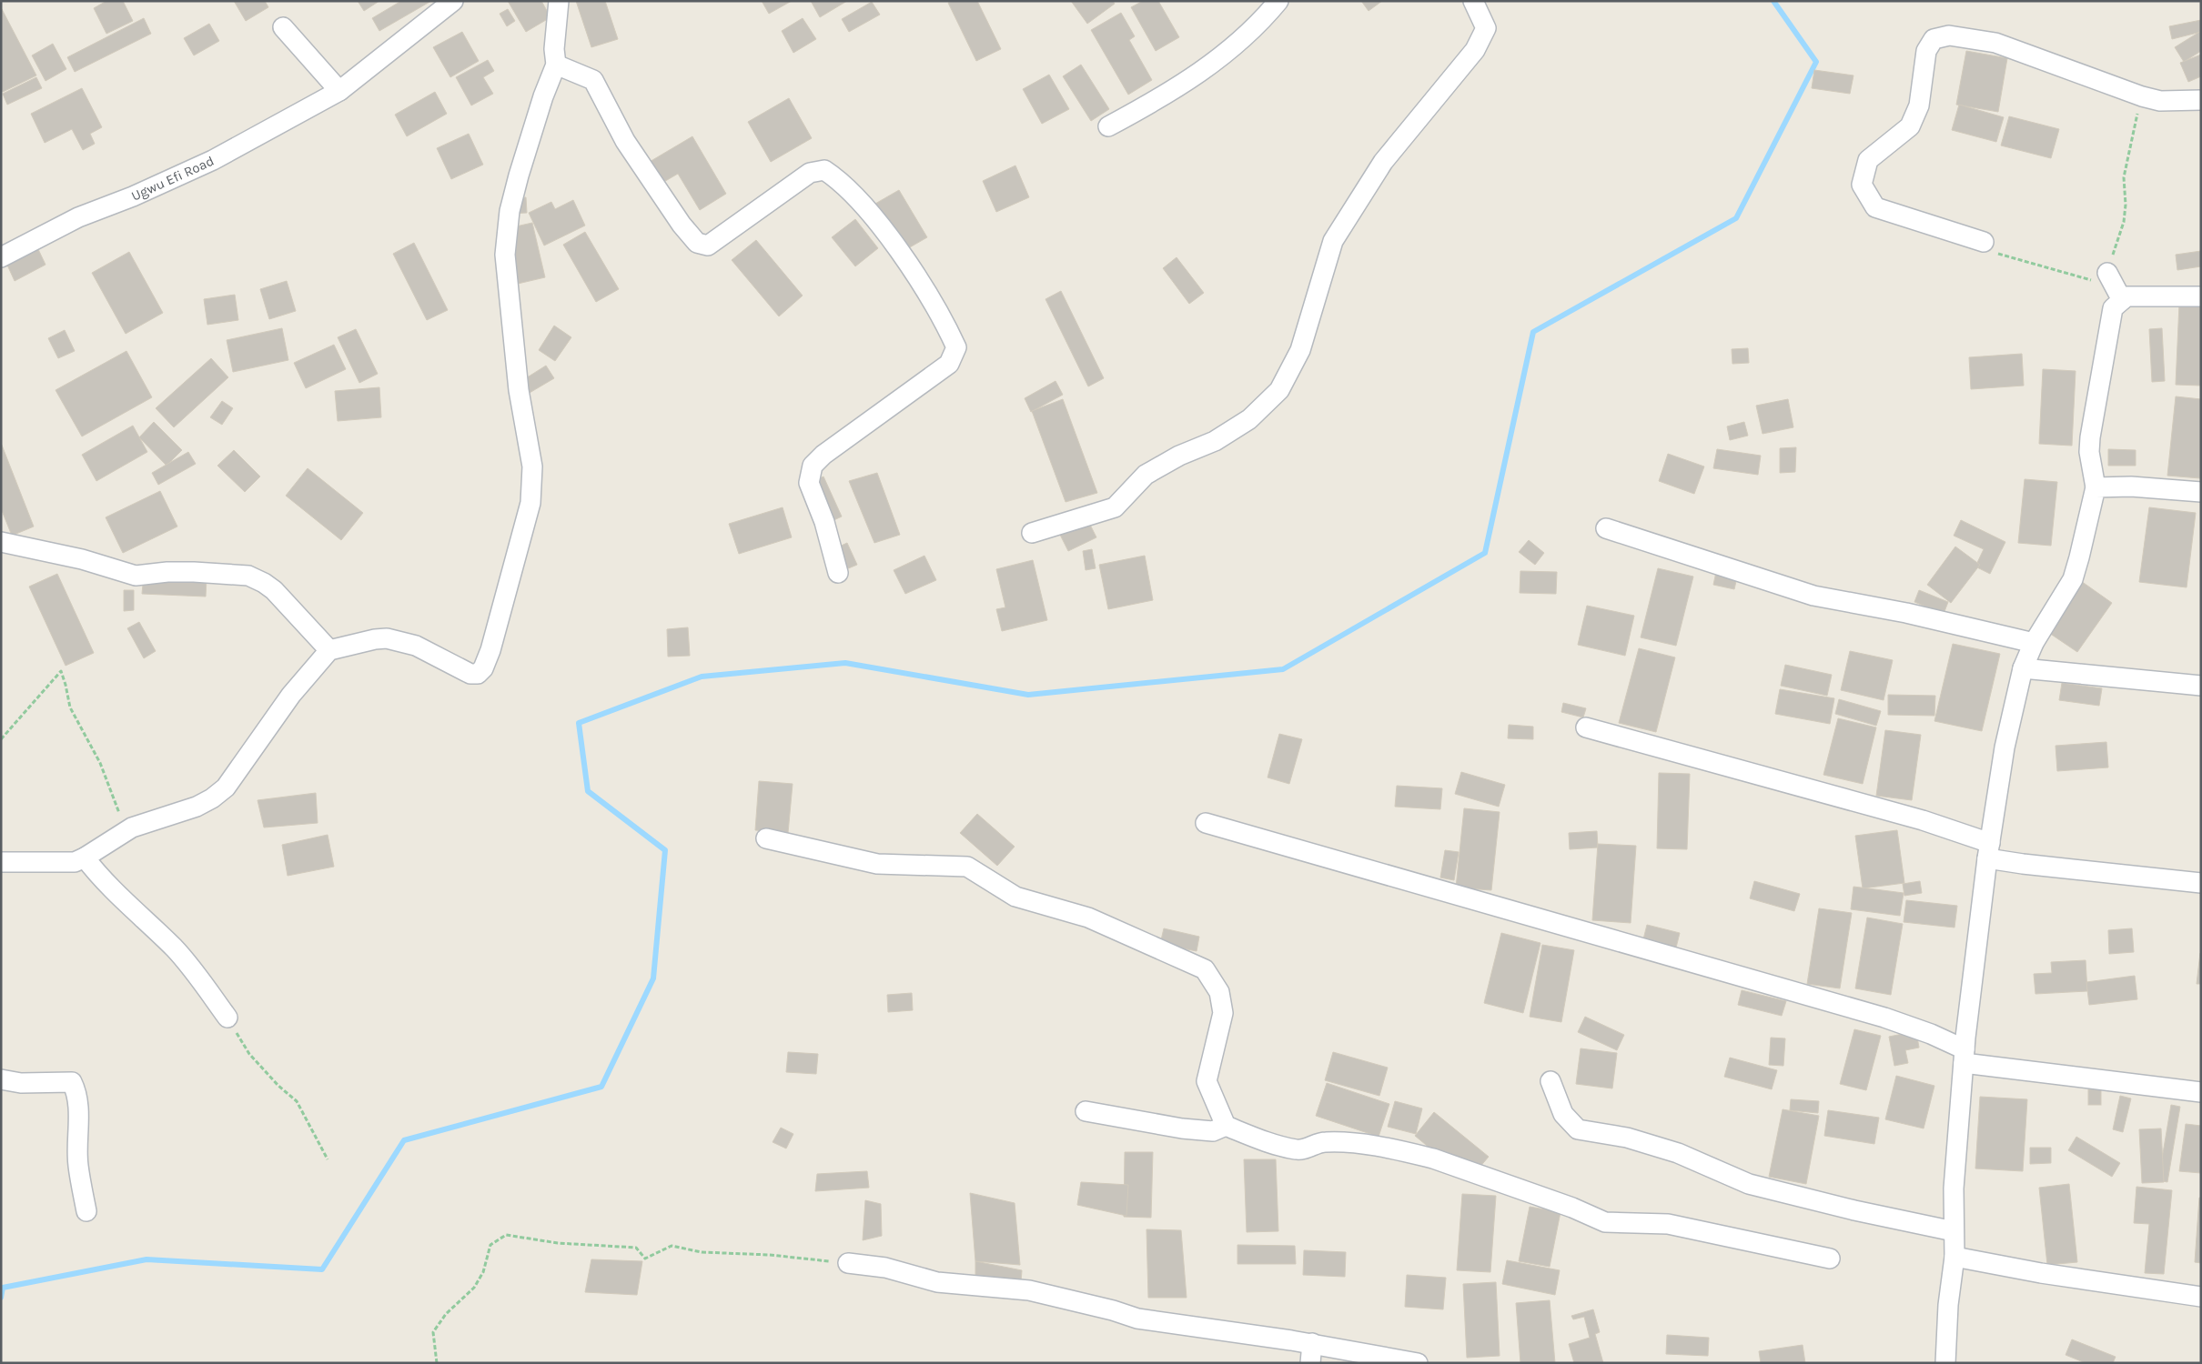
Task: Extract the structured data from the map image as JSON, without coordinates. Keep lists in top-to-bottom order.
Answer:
{
  "streets": {
    "street": ["Ugwu Efi Road"]
  }
}
